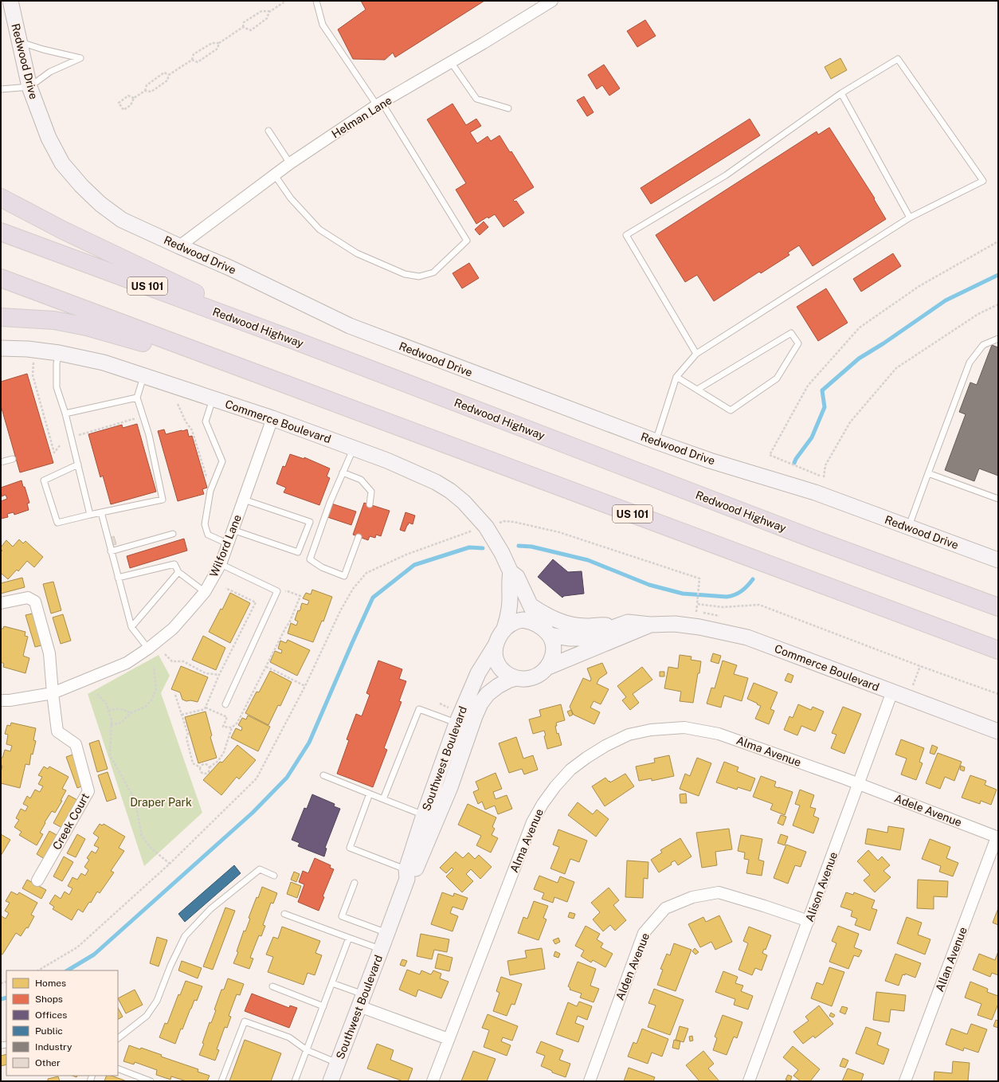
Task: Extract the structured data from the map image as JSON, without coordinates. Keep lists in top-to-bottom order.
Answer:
{
  "streets": {
    "highway": ["US 101", "Redwood Highway"],
    "street": [
      "Redwood Drive",
      "Helman Lane",
      "Commerce Boulevard",
      "Wilford Lane",
      "Alma Avenue",
      "Southwest Boulevard",
      "Adele Avenue",
      "Creek Court",
      "Alison Avenue",
      "Allan Avenue",
      "Alden Avenue"
    ]
  },
  "crossings": [
    ["Redwood Drive", "Helman Lane"],
    ["Commerce Boulevard", "Wilford Lane"],
    ["Commerce Boulevard", "Southwest Boulevard"],
    ["Commerce Boulevard", "Alison Avenue"],
    ["Wilford Lane", "Creek Court"],
    ["Alma Avenue", "Adele Avenue"],
    ["Alma Avenue", "Alison Avenue"],
    ["Adele Avenue", "Alison Avenue"],
    ["Adele Avenue", "Allan Avenue"],
    ["Alison Avenue", "Alden Avenue"]
  ],
  "parks": ["Draper Park"],
  "legend": [
    "Homes",
    "Shops",
    "Offices",
    "Public",
    "Industry",
    "Other"
  ]
}
